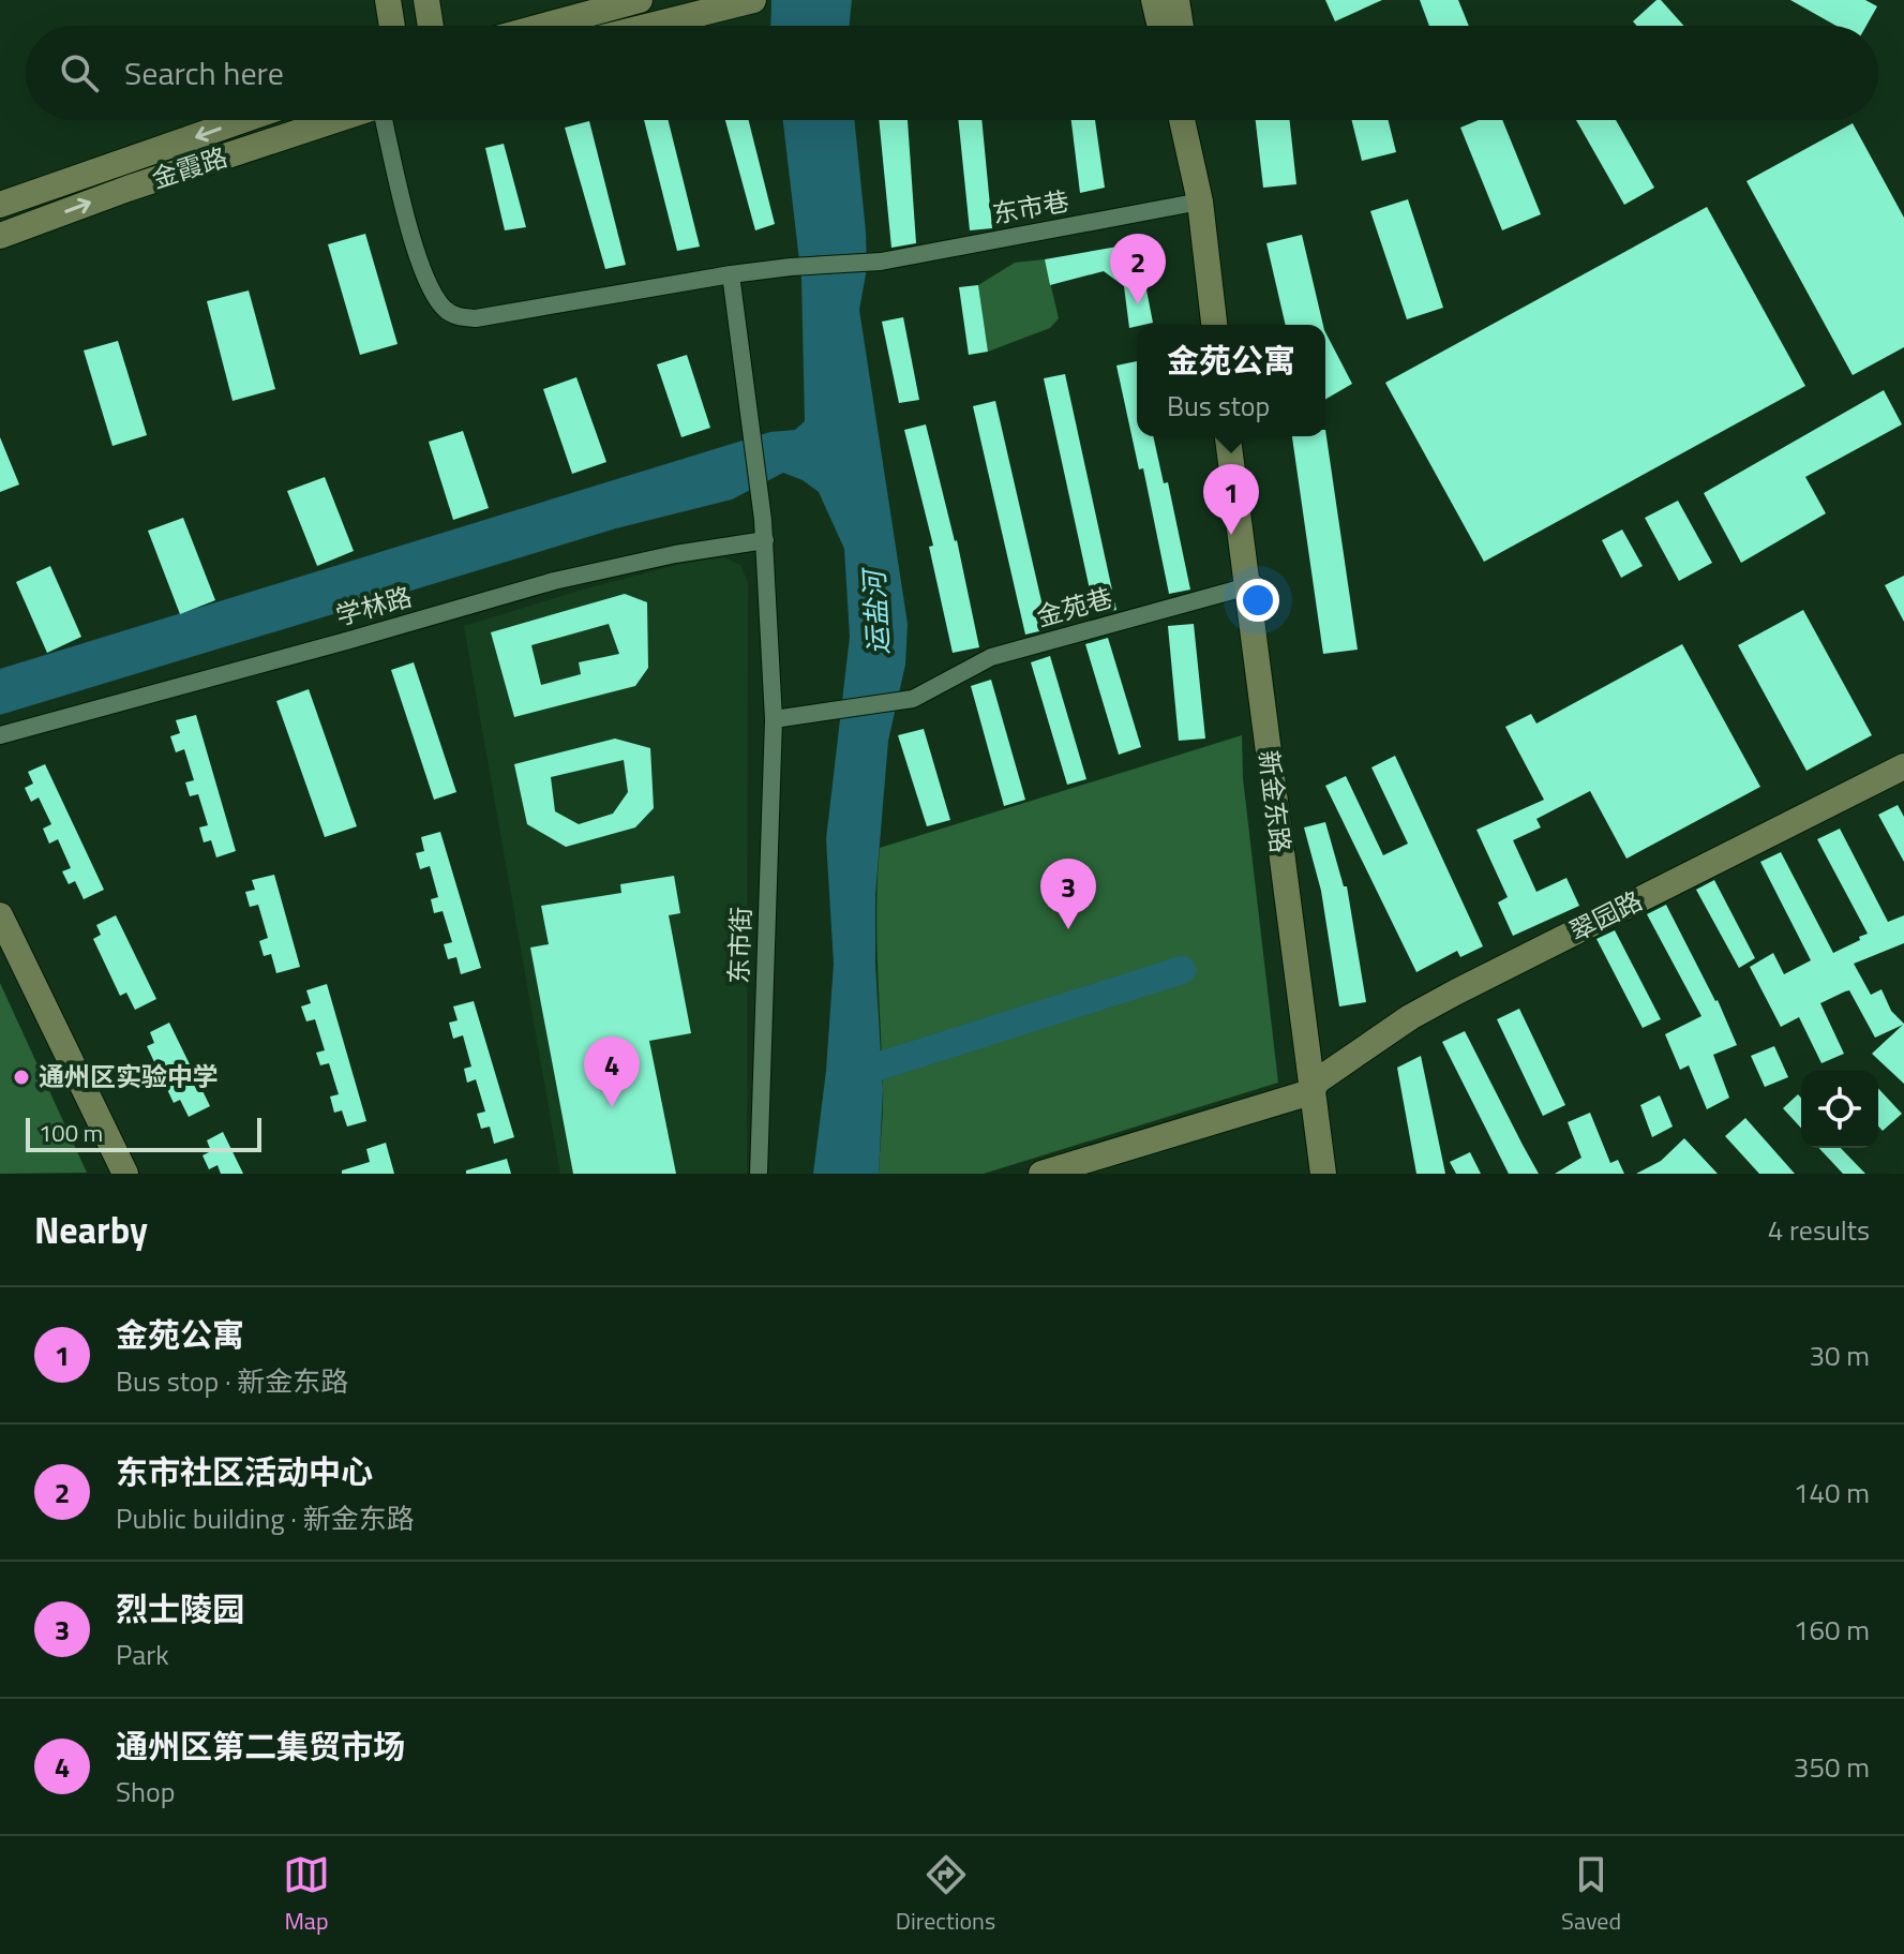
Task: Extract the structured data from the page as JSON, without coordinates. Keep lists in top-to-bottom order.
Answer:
{
  "streets": {
    "main road": ["金霞路", "新金东路", "翠园路"],
    "street": [
      "东市巷",
      "学林路",
      "金苑巷",
      "东市街"
    ]
  },
  "crossings": [
    ["东市巷", "东市街"],
    ["学林路", "东市街"],
    ["金苑巷", "新金东路"],
    ["金苑巷", "东市街"],
    ["新金东路", "翠园路"]
  ],
  "water": ["运盐河"],
  "places": ["通州区实验中学"],
  "scale_bar": "100 m",
  "page": {
    "search": "Search here",
    "pins": [
      "2",
      "1",
      "3",
      "4"
    ],
    "popup": ["金苑公寓", "Bus stop"],
    "scale": "100 m",
    "heading": ["Nearby", "4 results"],
    "list": [
      {
        "mark": "1",
        "name": "金苑公寓",
        "note": "Bus stop · 新金东路",
        "value": "30 m"
      },
      {
        "mark": "2",
        "name": "东市社区活动中心",
        "note": "Public building · 新金东路",
        "value": "140 m"
      },
      {
        "mark": "3",
        "name": "烈士陵园",
        "note": "Park",
        "value": "160 m"
      },
      {
        "mark": "4",
        "name": "通州区第二集贸市场",
        "note": "Shop",
        "value": "350 m"
      }
    ],
    "nav": ["Map", "Directions", "Saved"]
  }
}
